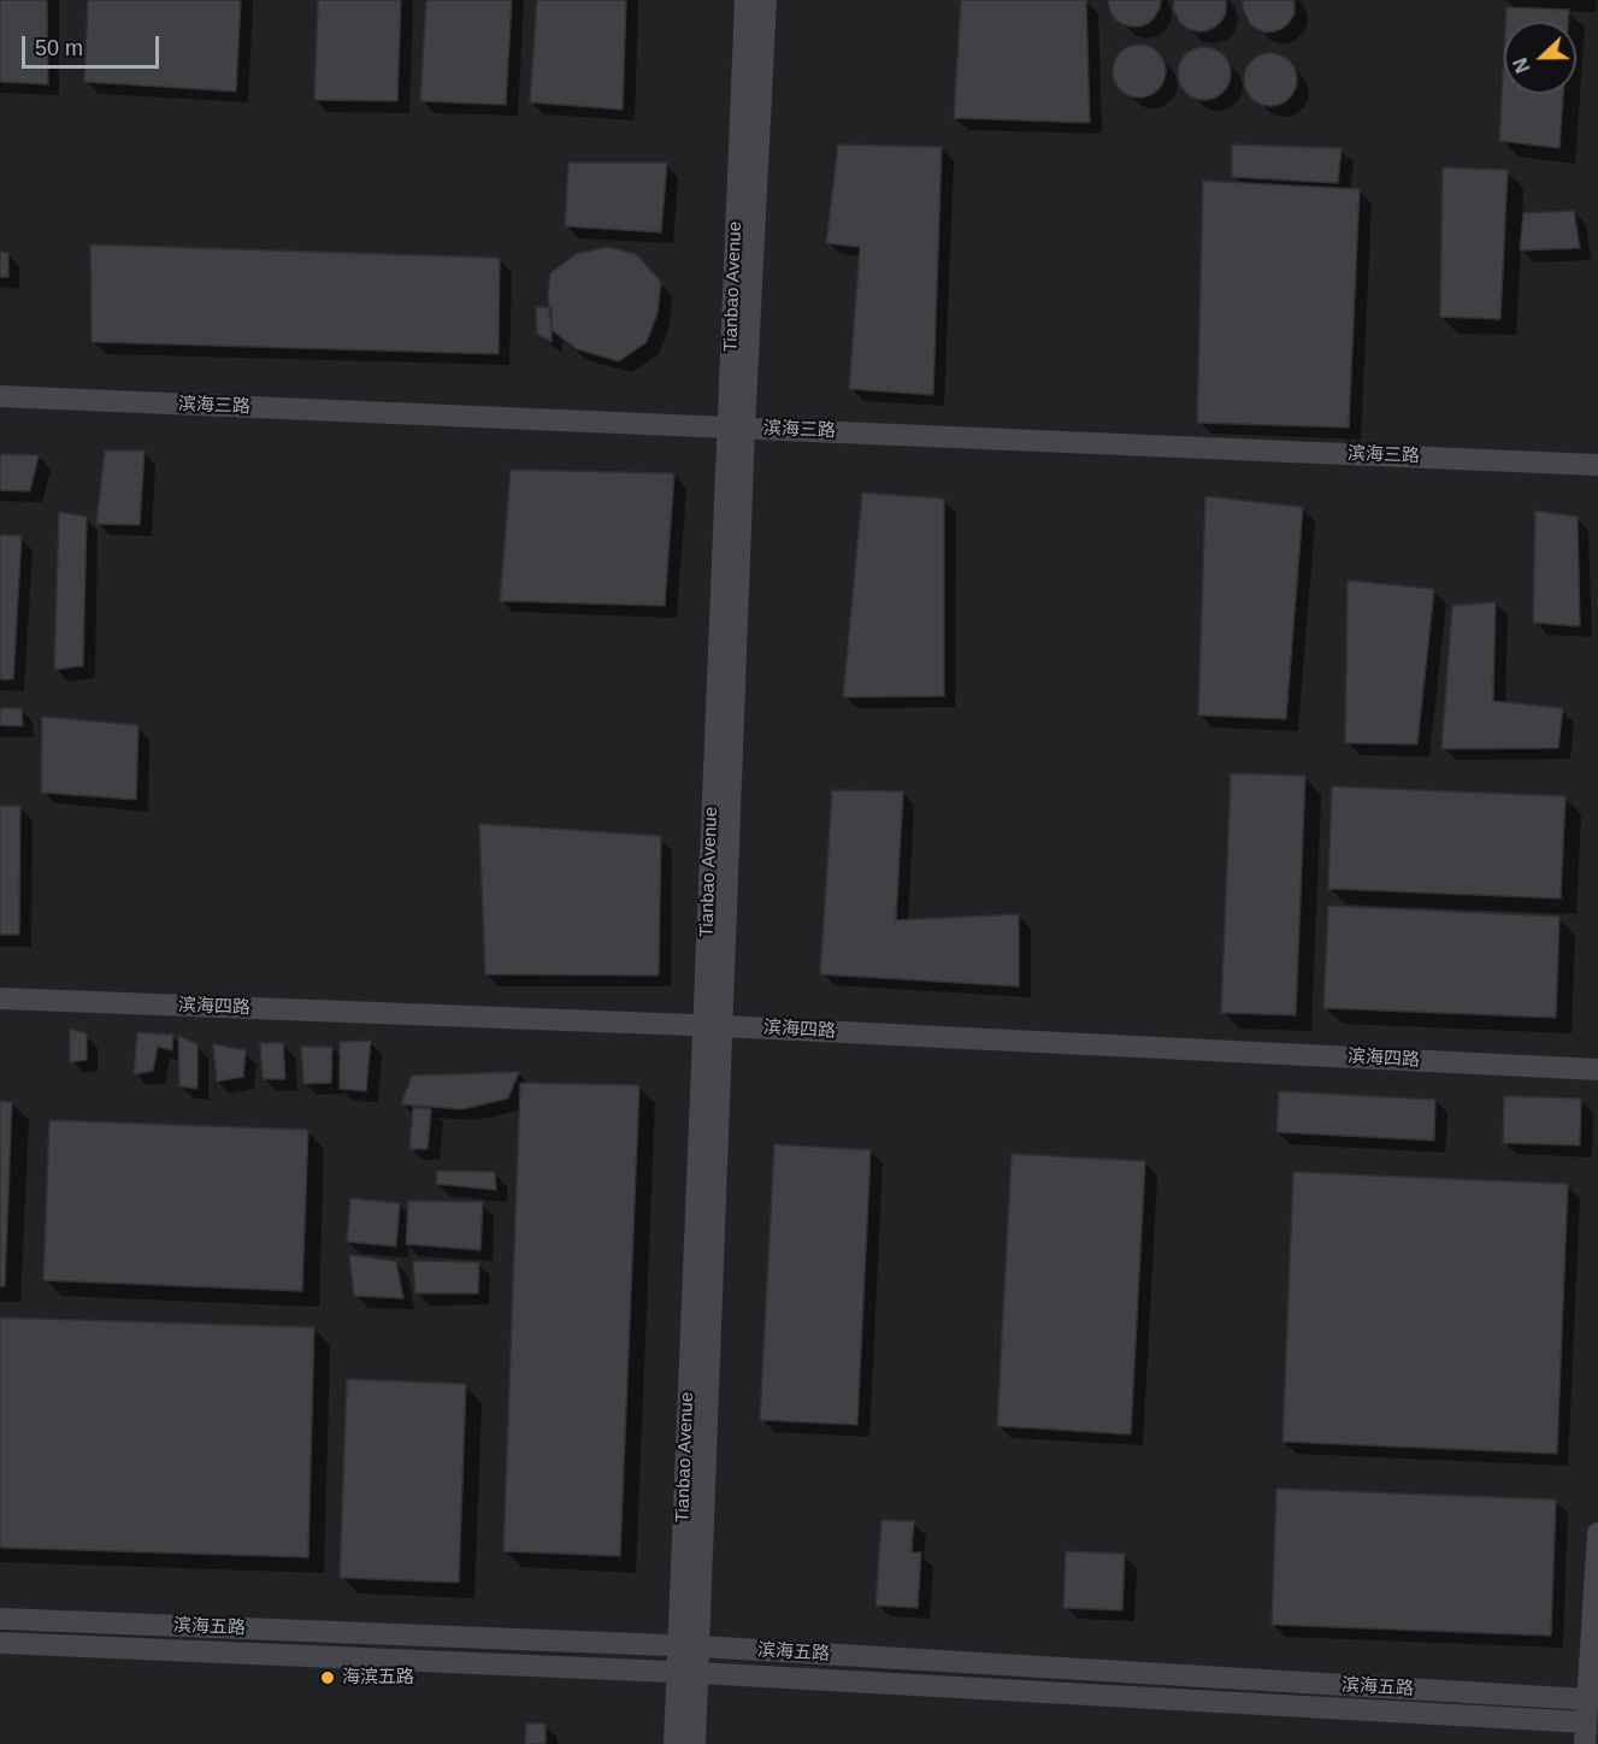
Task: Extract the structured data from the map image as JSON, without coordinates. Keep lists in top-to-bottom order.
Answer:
{
  "streets": {
    "street": [
      "Tianbao Avenue",
      "滨海三路",
      "滨海四路",
      "滨海五路"
    ]
  },
  "crossings": [
    ["Tianbao Avenue", "滨海三路"],
    ["Tianbao Avenue", "滨海四路"],
    ["Tianbao Avenue", "滨海五路"]
  ],
  "places": ["海滨五路"],
  "scale_bar": "50 m",
  "north": "left"
}
